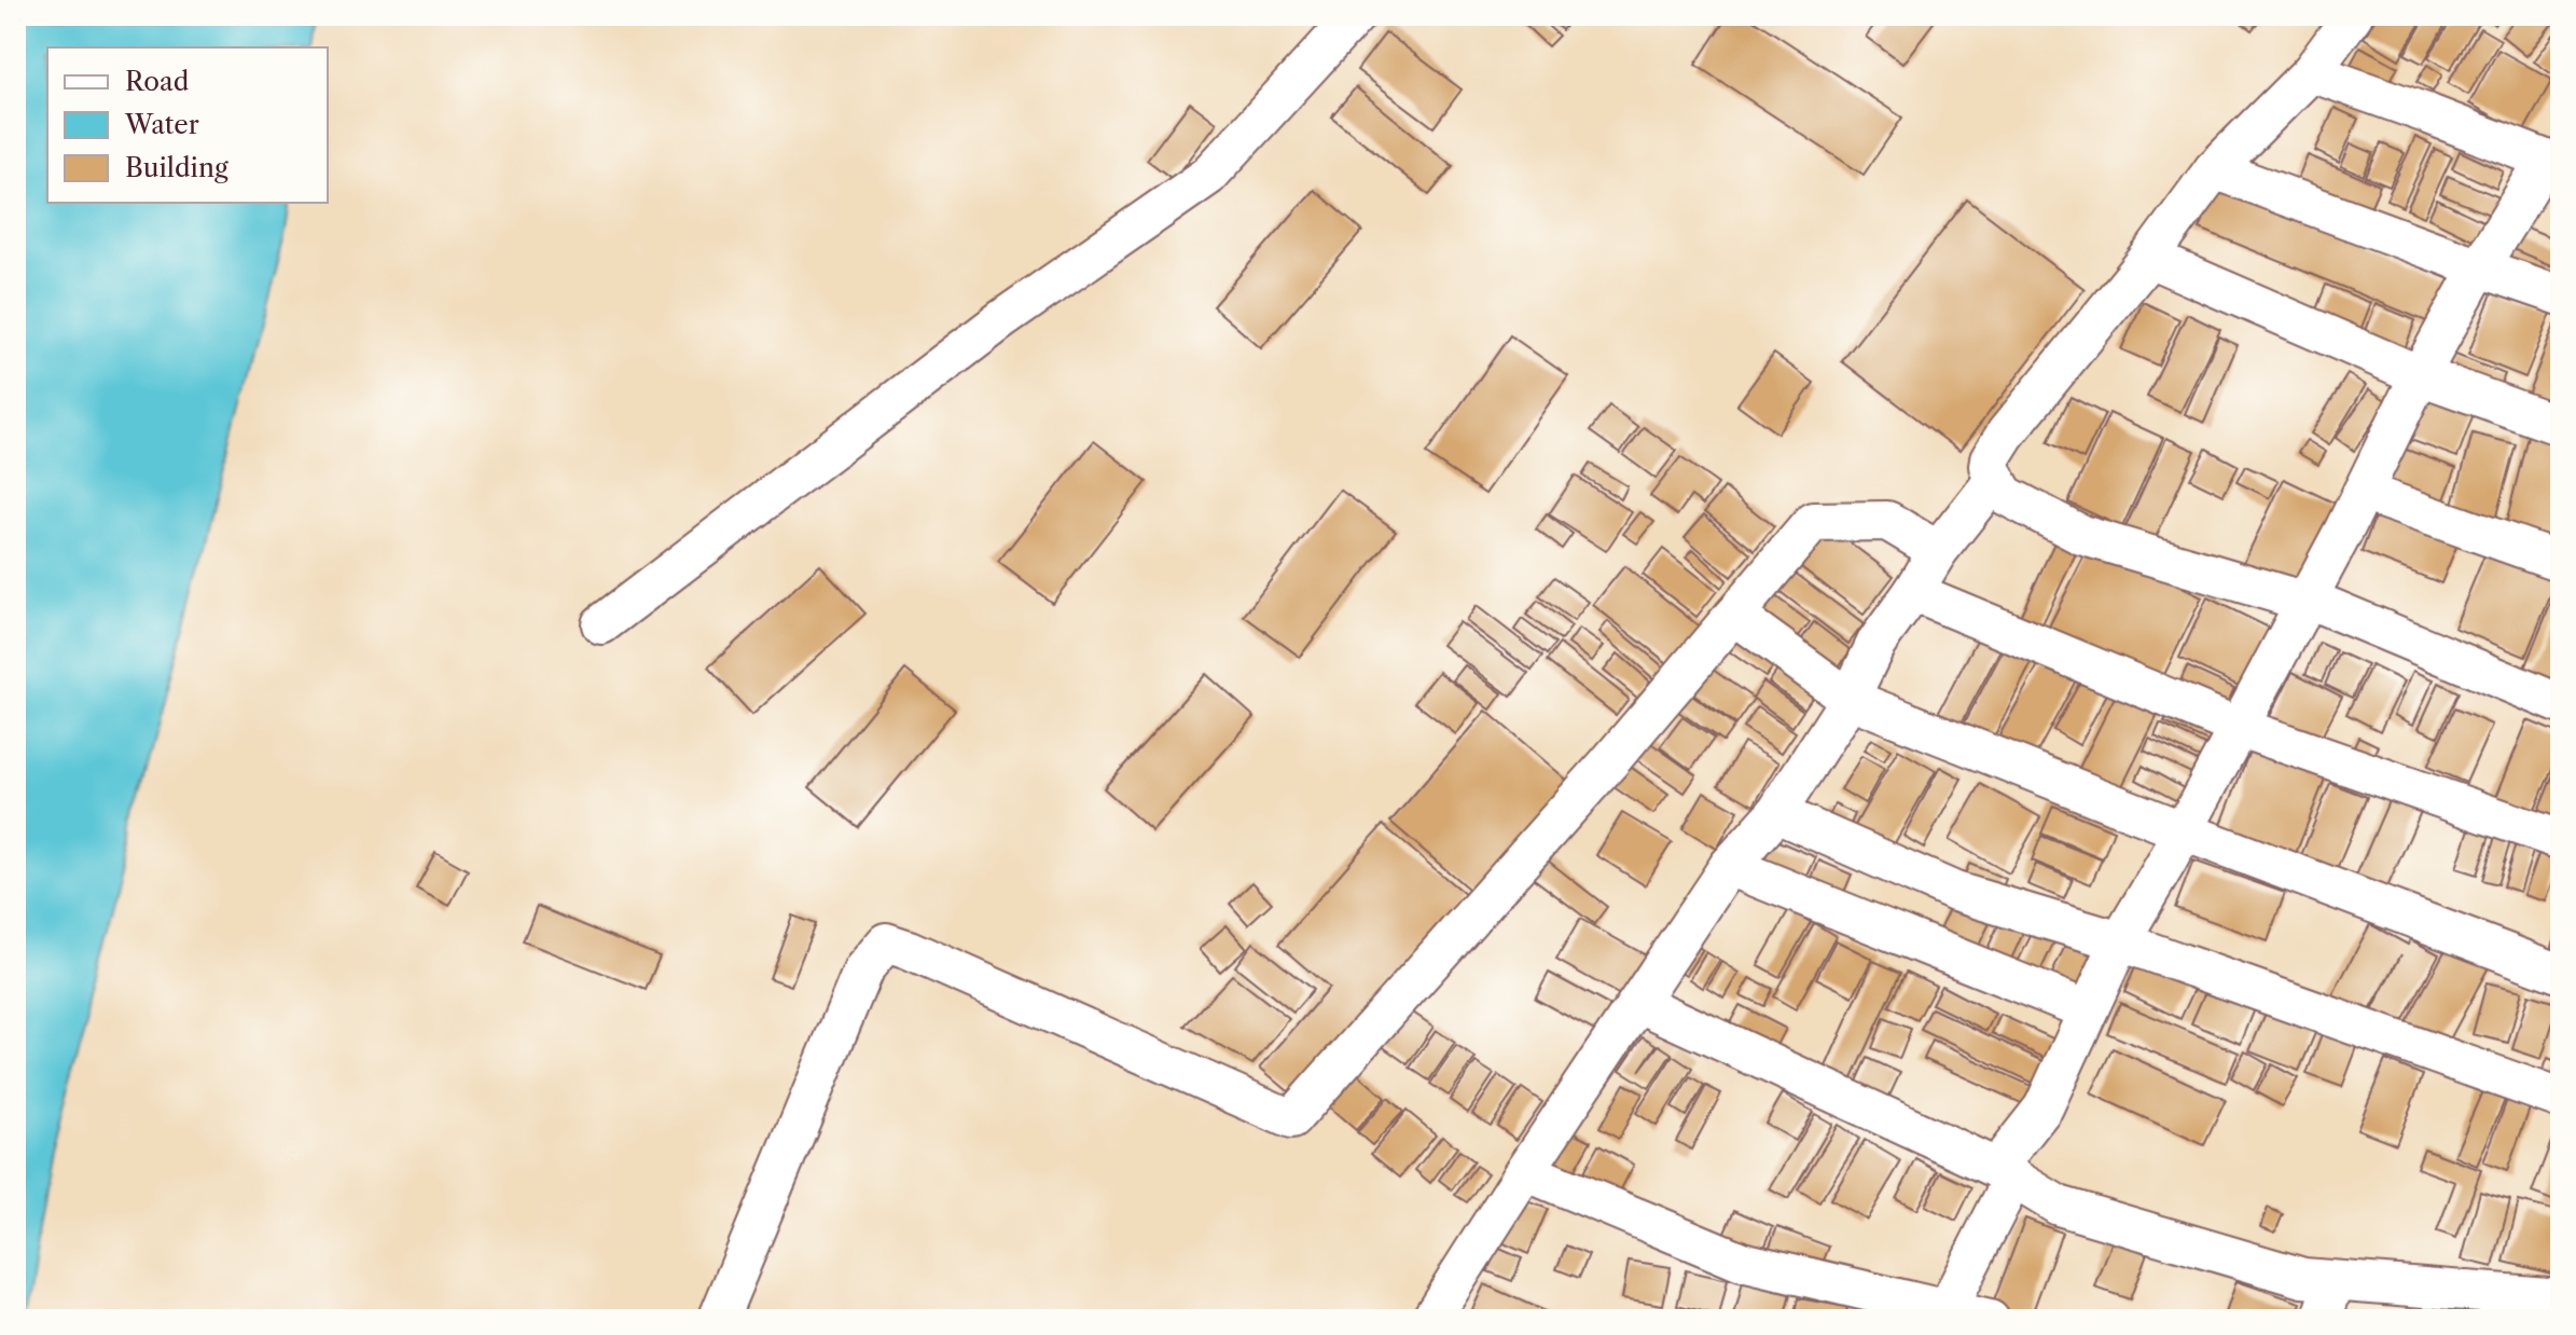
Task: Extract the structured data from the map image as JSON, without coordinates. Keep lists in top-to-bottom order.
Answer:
{
  "legend": ["Road", "Water", "Building"]
}
